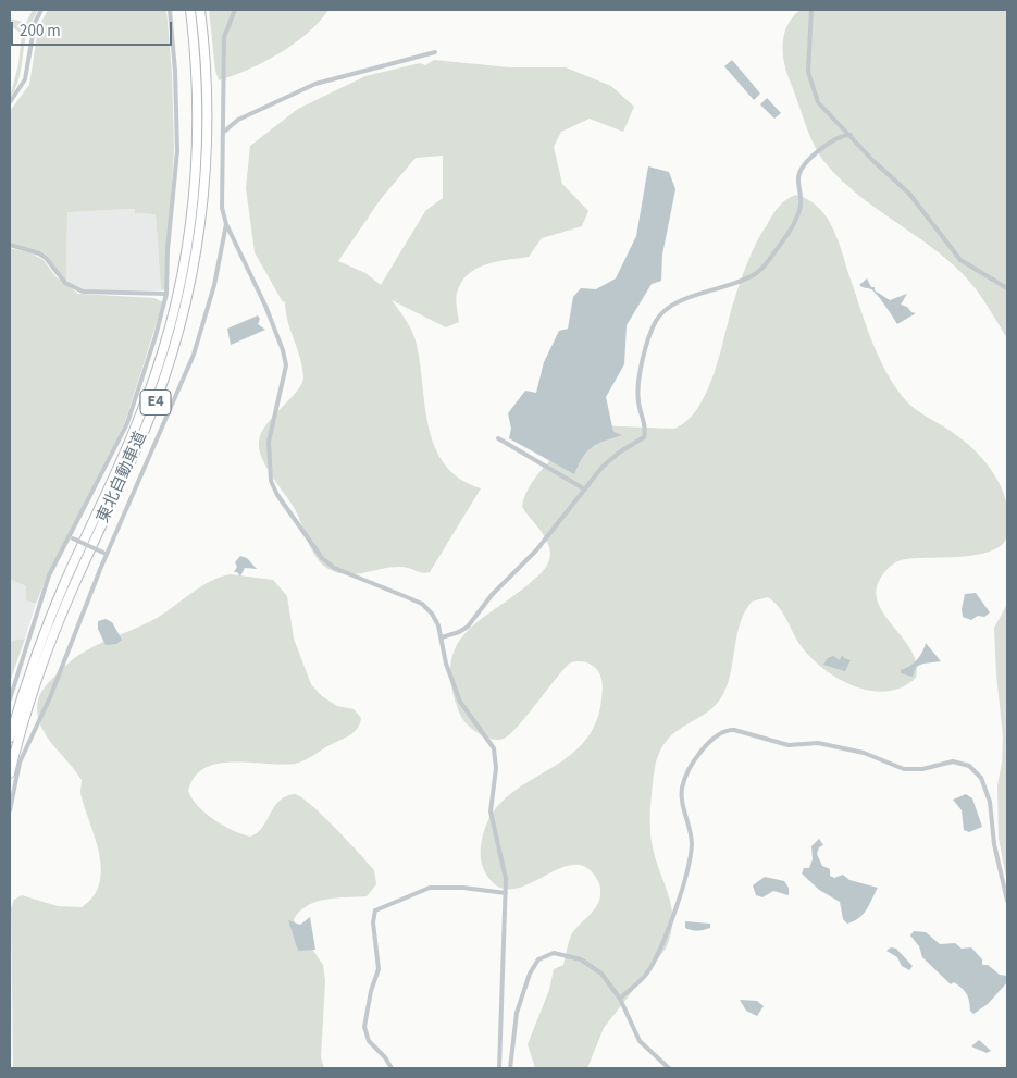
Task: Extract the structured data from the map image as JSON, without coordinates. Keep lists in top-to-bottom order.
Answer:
{
  "streets": {
    "highway": ["E4", "東北自動車道"]
  },
  "scale_bar": "200 m"
}
